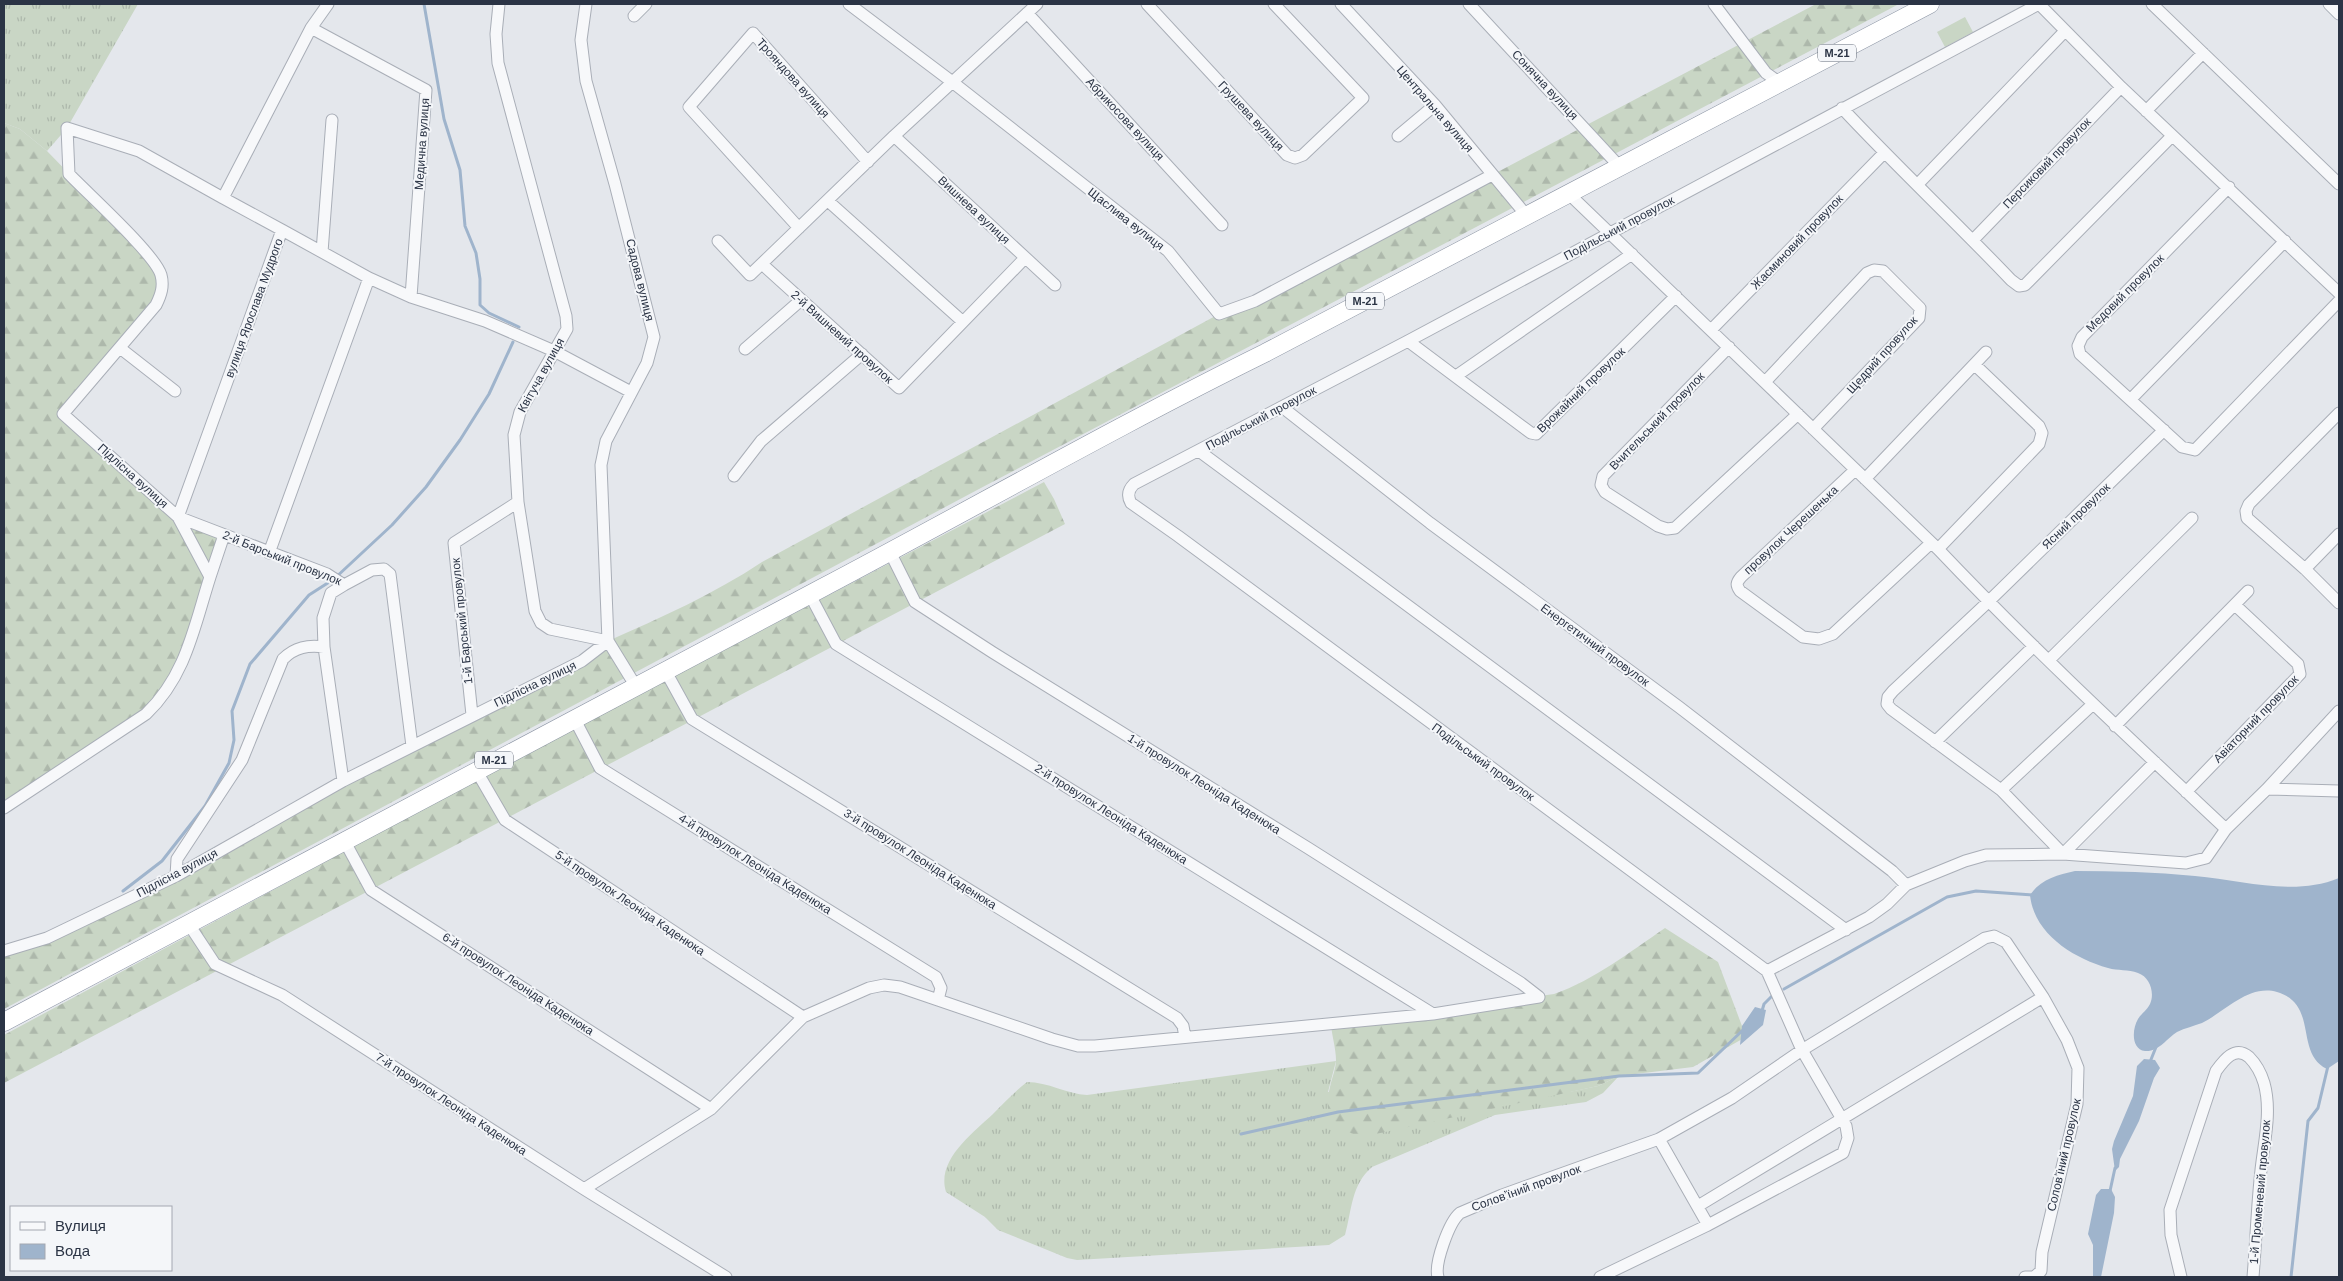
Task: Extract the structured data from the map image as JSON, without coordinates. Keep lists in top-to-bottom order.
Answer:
{
  "streets": {
    "highway": ["М-21"],
    "street": [
      "Трояндова вулиця",
      "Сонячна вулиця",
      "Центральна вулиця",
      "Грушева вулиця",
      "Абрикосова вулиця",
      "Медична вулиця",
      "Персиковий провулок",
      "Вишнева вулиця",
      "Щаслива вулиця",
      "Подільський провулок",
      "Жасминовий провулок",
      "Садова вулиця",
      "Медовий провулок",
      "вулиця Ярослава Мудрого",
      "2-й Вишневий провулок",
      "Щедрий провулок",
      "Квітуча вулиця",
      "Врожайний провулок",
      "Вчительський провулок",
      "Підлісна вулиця",
      "Ясний провулок",
      "провулок Черешенька",
      "2-й Барський провулок",
      "1-й Барський провулок",
      "Енергетичний провулок",
      "Авіаторний провулок",
      "1-й провулок Леоніда Каденюка",
      "2-й провулок Леоніда Каденюка",
      "3-й провулок Леоніда Каденюка",
      "4-й провулок Леоніда Каденюка",
      "5-й провулок Леоніда Каденюка",
      "6-й провулок Леоніда Каденюка",
      "7-й провулок Леоніда Каденюка",
      "Соловʼїний провулок",
      "1-й Променевий провулок"
    ]
  },
  "crossings": [
    ["М-21", "Сонячна вулиця"],
    ["М-21", "Центральна вулиця"],
    ["М-21", "1-й провулок Леоніда Каденюка"],
    ["М-21", "2-й провулок Леоніда Каденюка"],
    ["М-21", "3-й провулок Леоніда Каденюка"],
    ["М-21", "4-й провулок Леоніда Каденюка"],
    ["М-21", "5-й провулок Леоніда Каденюка"],
    ["М-21", "6-й провулок Леоніда Каденюка"],
    ["М-21", "7-й провулок Леоніда Каденюка"],
    ["Центральна вулиця", "Щаслива вулиця"],
    ["Подільський провулок", "Врожайний провулок"],
    ["Подільський провулок", "Енергетичний провулок"],
    ["Садова вулиця", "Квітуча вулиця"],
    ["Садова вулиця", "Підлісна вулиця"],
    ["Медовий провулок", "Ясний провулок"],
    ["вулиця Ярослава Мудрого", "Підлісна вулиця"],
    ["вулиця Ярослава Мудрого", "2-й Барський провулок"],
    ["Квітуча вулиця", "Підлісна вулиця"],
    ["Квітуча вулиця", "1-й Барський провулок"],
    ["Підлісна вулиця", "2-й Барський провулок"],
    ["Підлісна вулиця", "1-й Барський провулок"],
    ["1-й провулок Леоніда Каденюка", "2-й провулок Леоніда Каденюка"]
  ],
  "legend": ["Вулиця", "Вода"]
}
